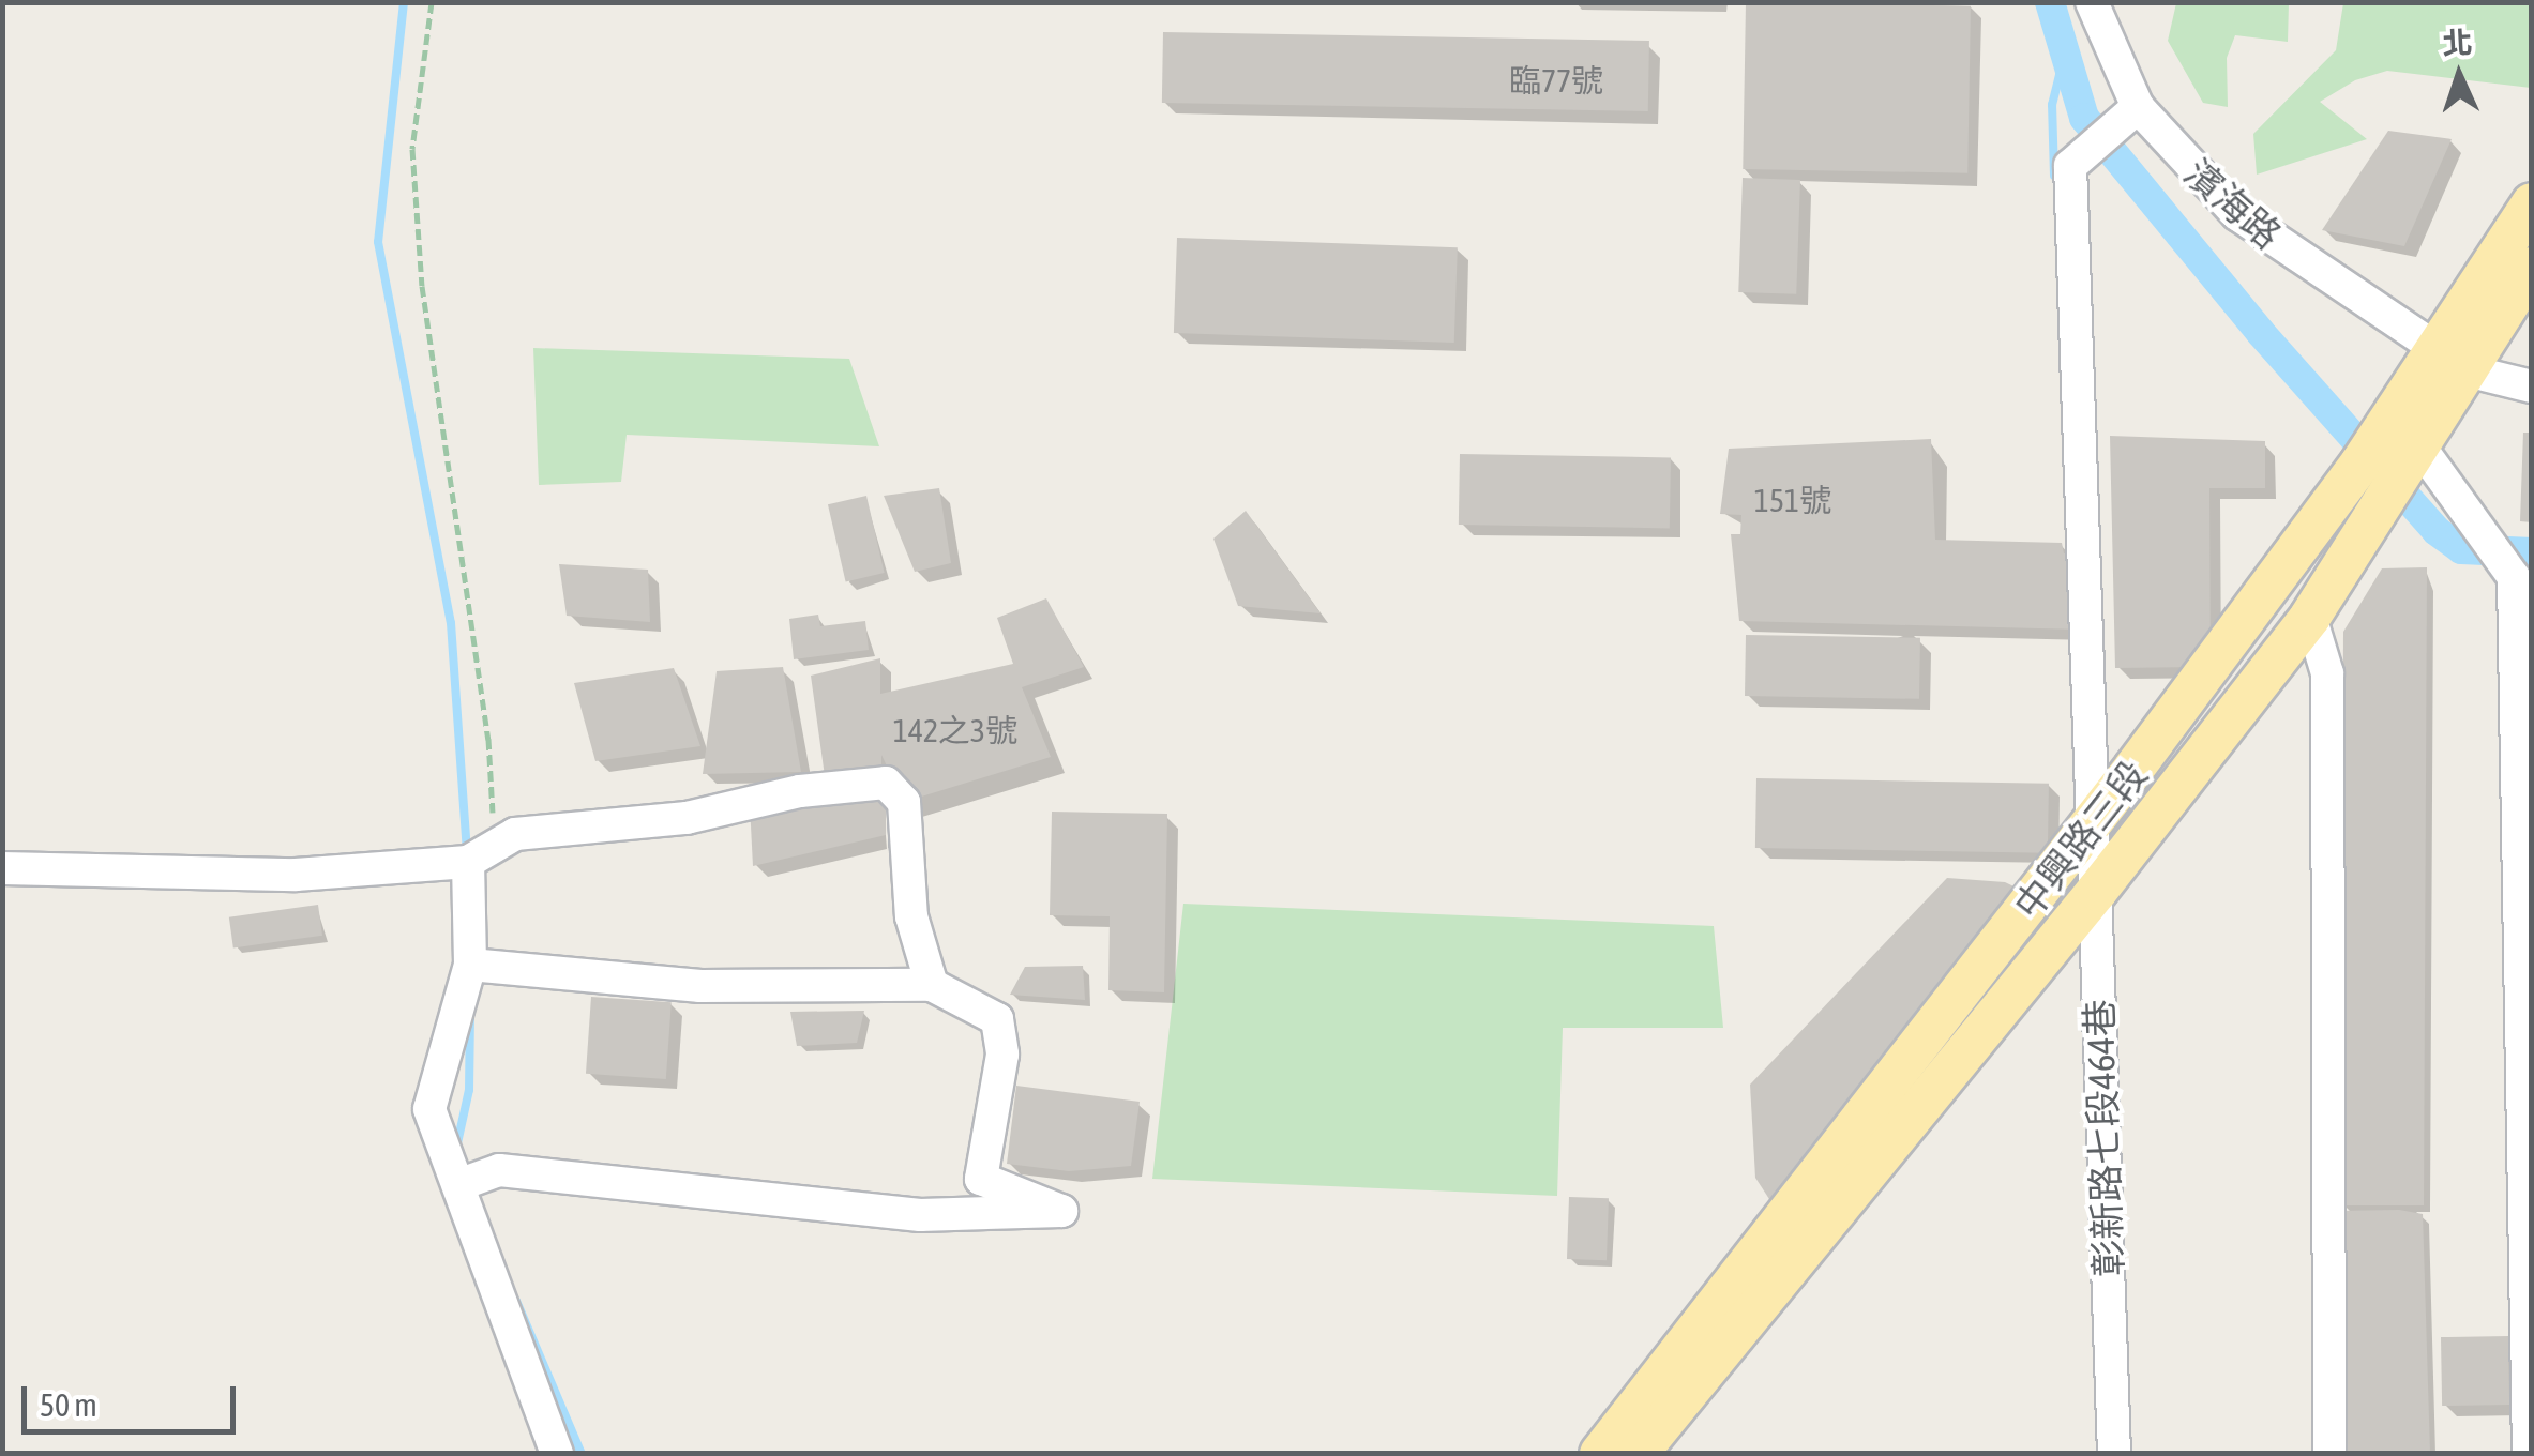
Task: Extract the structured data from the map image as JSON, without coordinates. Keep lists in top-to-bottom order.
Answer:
{
  "streets": {
    "main road": ["中興路三段"],
    "street": ["濱海路", "彰新路七段464巷"]
  },
  "crossings": [
    ["濱海路", "中興路三段"],
    ["濱海路", "彰新路七段464巷"],
    ["中興路三段", "彰新路七段464巷"]
  ],
  "house_numbers": ["臨77號", "151號", "142之3號"],
  "scale_bar": "50 m",
  "north": "top"
}
